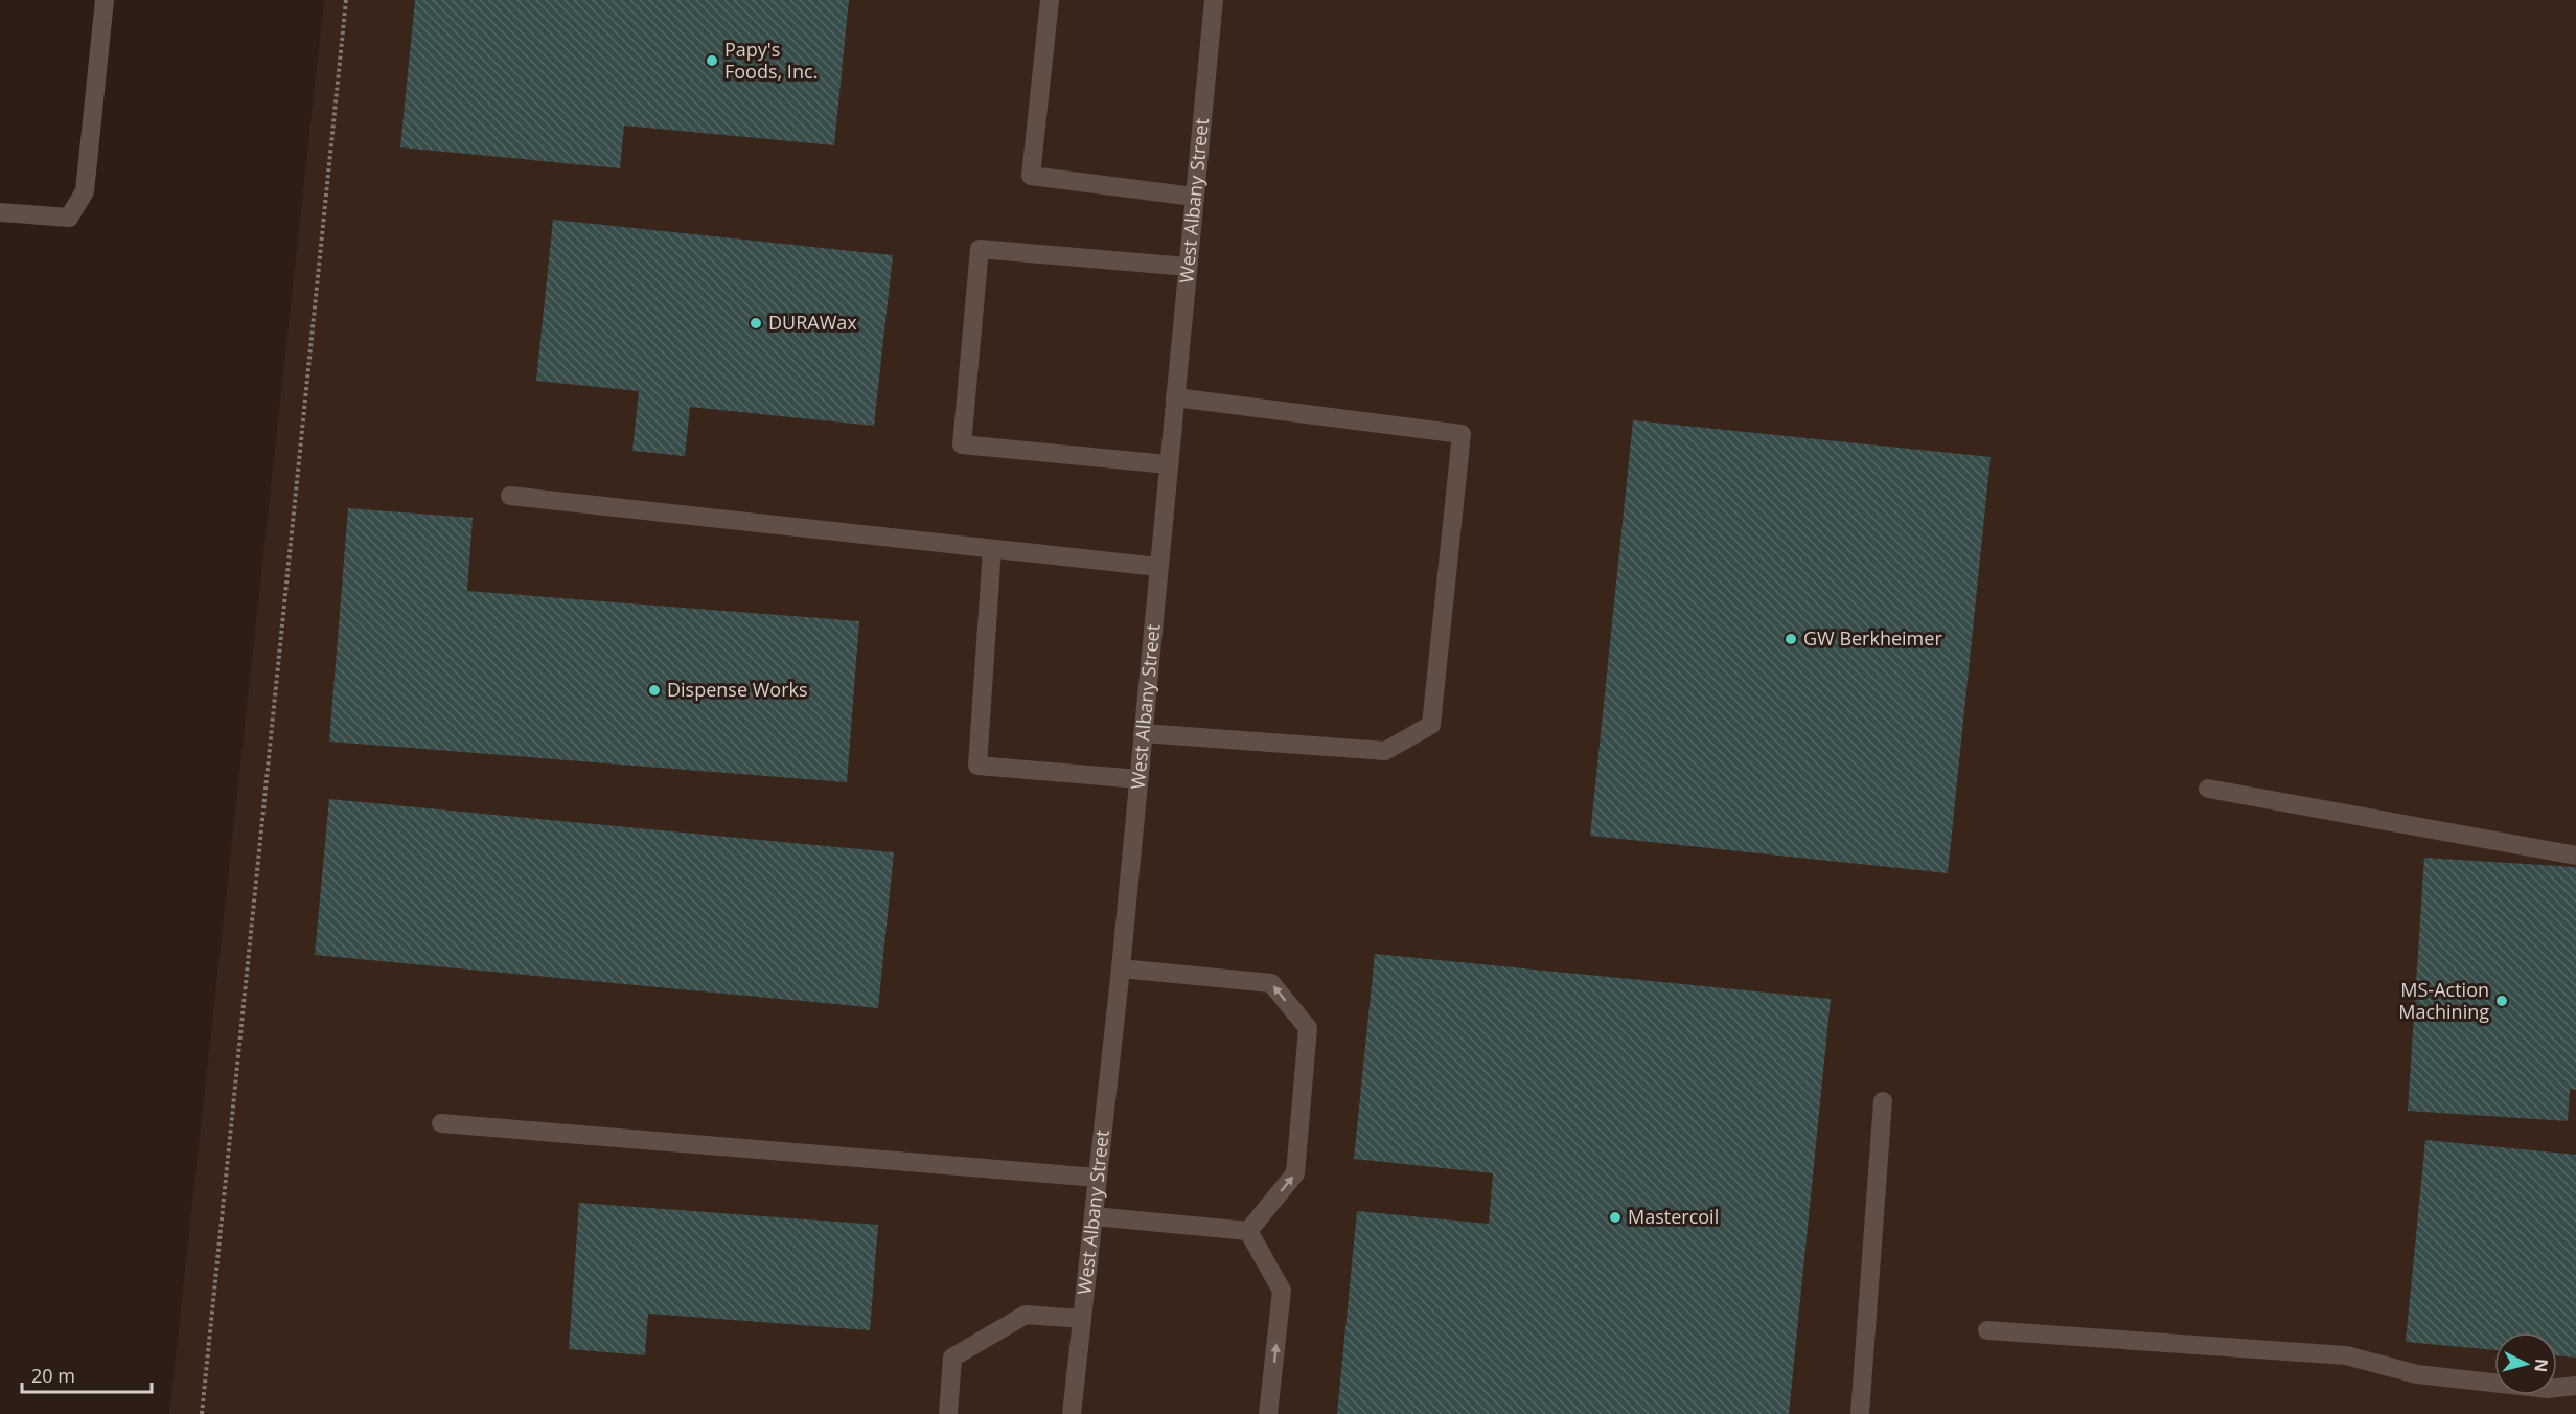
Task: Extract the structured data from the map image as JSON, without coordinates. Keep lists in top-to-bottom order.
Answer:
{
  "streets": {
    "street": ["West Albany Street"]
  },
  "places": [
    "Papy's Foods, Inc.",
    "DURAWax",
    "GW Berkheimer",
    "Dispense Works",
    "MS-Action Machining",
    "Mastercoil"
  ],
  "scale_bar": "20 m",
  "north": "right"
}
